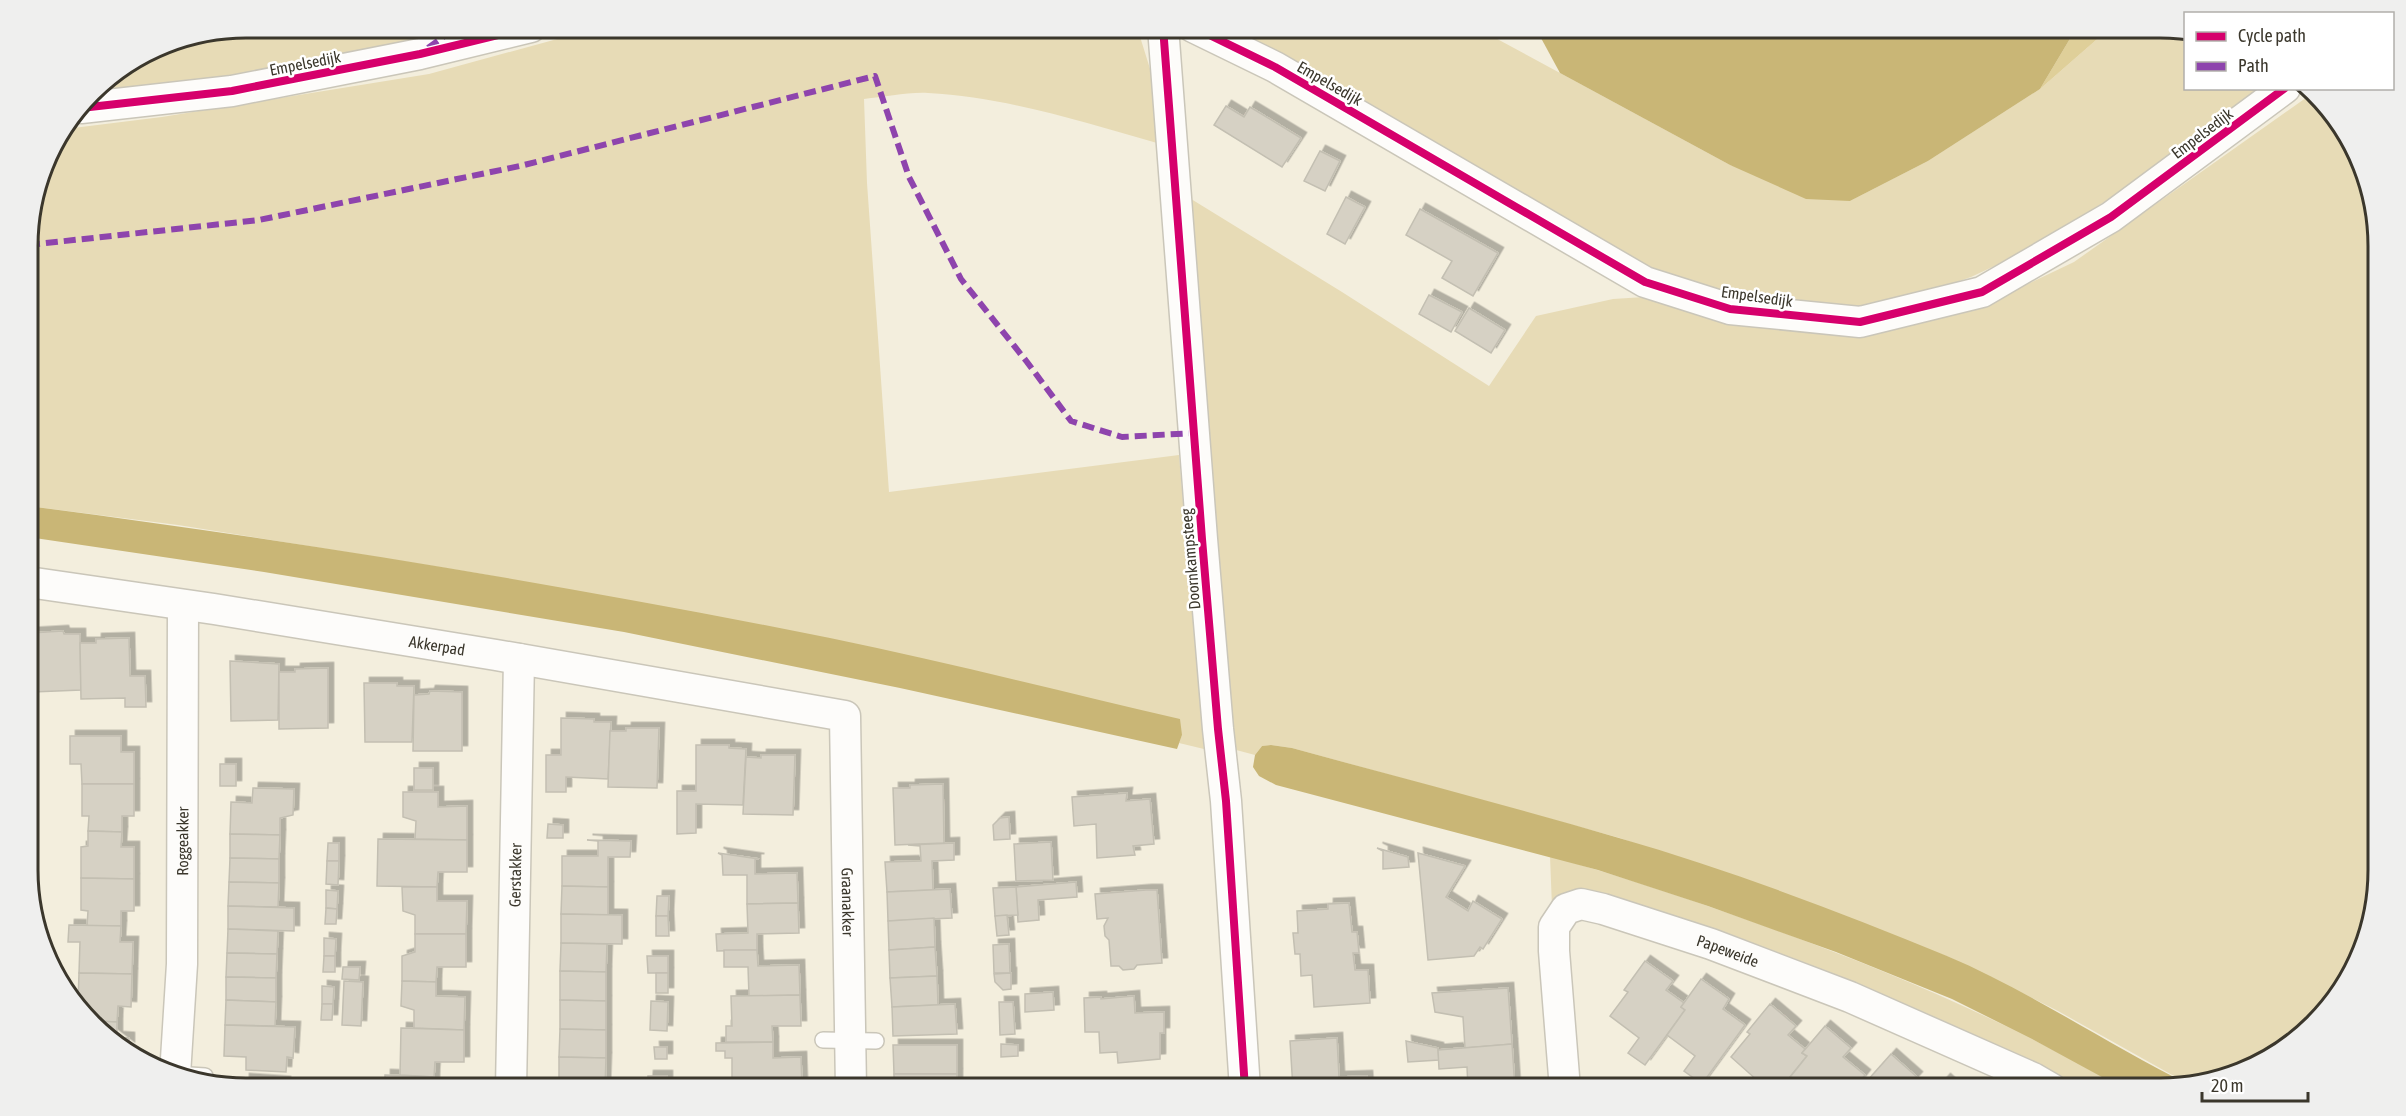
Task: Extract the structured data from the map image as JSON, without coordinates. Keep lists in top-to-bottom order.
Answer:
{
  "streets": {
    "street": [
      "Empelsedijk",
      "Doornkampsteeg",
      "Akkerpad",
      "Roggeakker",
      "Gerstakker",
      "Graanakker",
      "Papeweide"
    ]
  },
  "crossings": [
    ["Akkerpad", "Roggeakker"],
    ["Akkerpad", "Gerstakker"],
    ["Akkerpad", "Graanakker"]
  ],
  "legend": ["Cycle path", "Path"],
  "scale_bar": "20 m"
}
